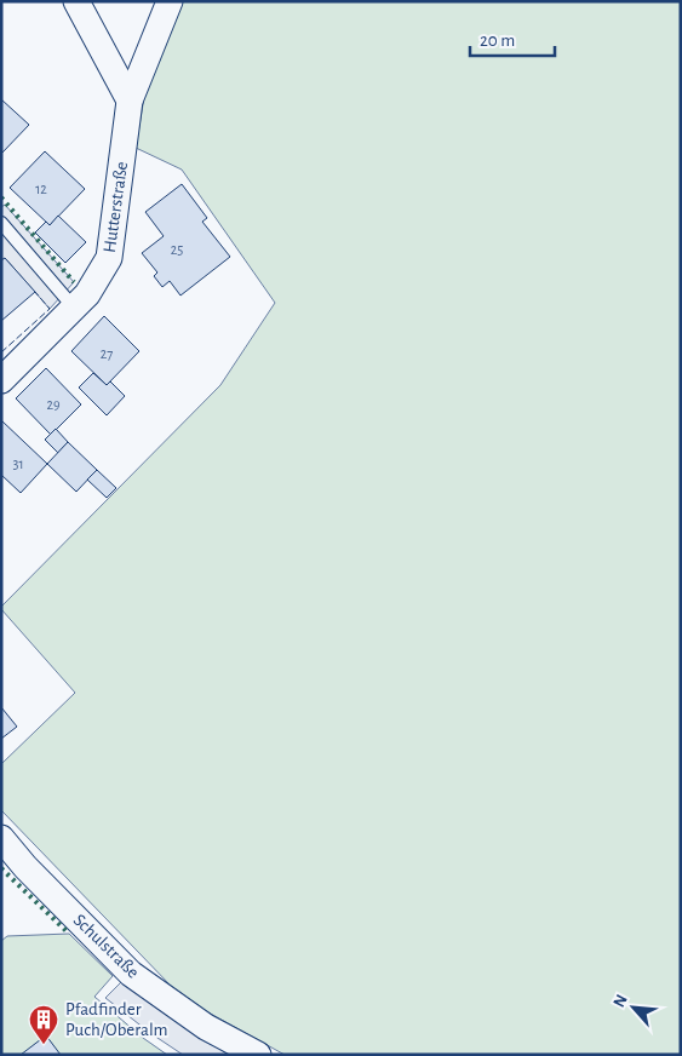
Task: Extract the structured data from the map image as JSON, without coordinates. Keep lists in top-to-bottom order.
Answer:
{
  "streets": {
    "street": ["Hutterstraße", "Schulstraße"]
  },
  "places": {
    "building": ["Pfadfinder Puch/Oberalm"]
  },
  "house_numbers": [
    "12",
    "25",
    "27",
    "29",
    "31"
  ],
  "scale_bar": "20 m",
  "north": "top left"
}
